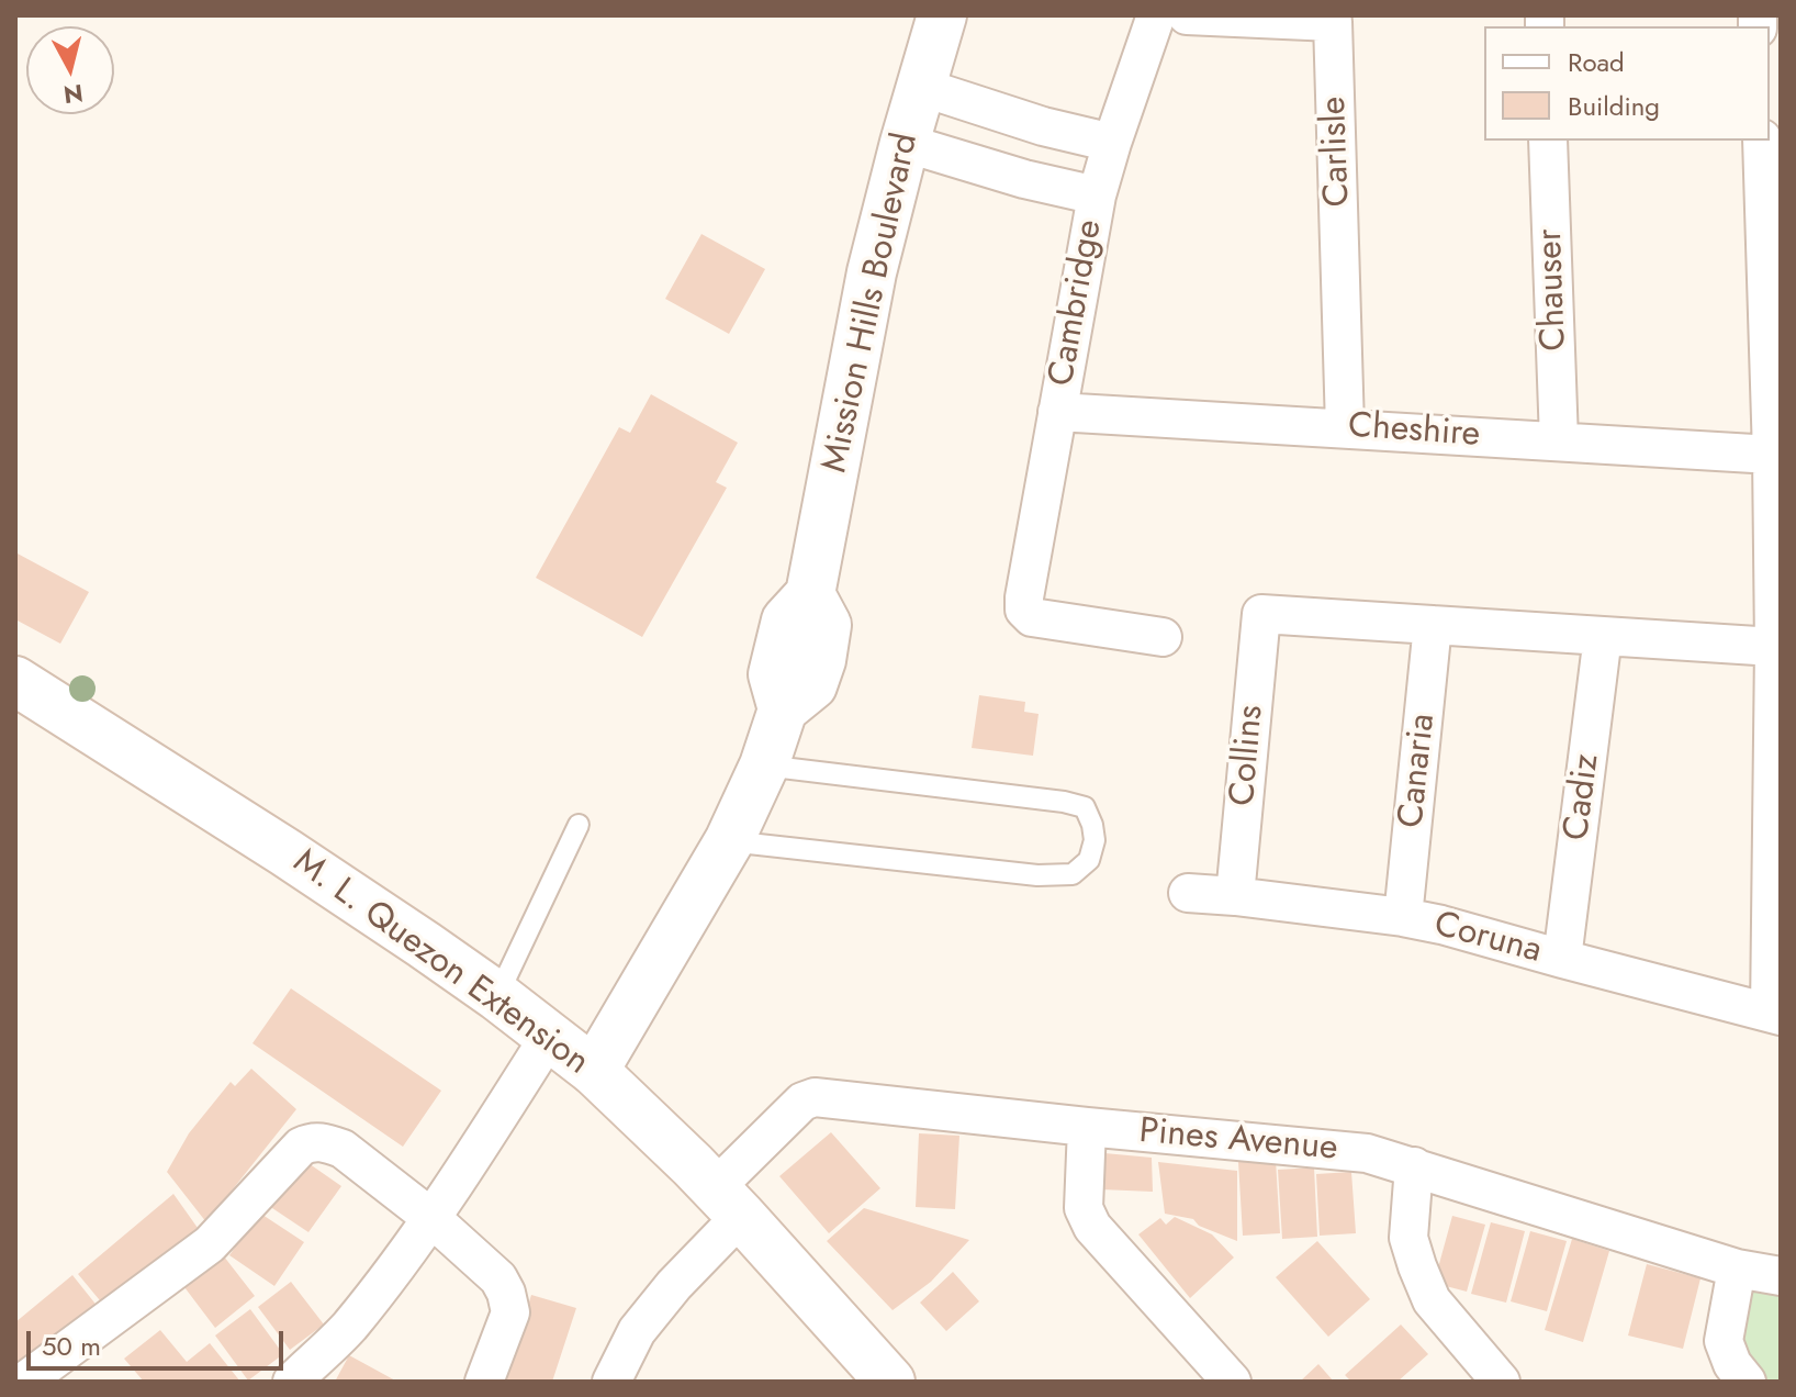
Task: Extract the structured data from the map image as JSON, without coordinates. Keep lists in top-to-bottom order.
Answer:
{
  "streets": {
    "street": [
      "Carlisle",
      "Chauser",
      "Mission Hills Boulevard",
      "Cambridge",
      "Cheshire",
      "Collins",
      "Canaria",
      "Cadiz",
      "Coruna",
      "M. L. Quezon Extension",
      "Pines Avenue"
    ]
  },
  "crossings": [
    ["Carlisle", "Cheshire"],
    ["Chauser", "Cheshire"],
    ["Mission Hills Boulevard", "M. L. Quezon Extension"],
    ["Cambridge", "Cheshire"],
    ["Collins", "Canaria"],
    ["Collins", "Coruna"],
    ["Canaria", "Coruna"],
    ["Cadiz", "Coruna"],
    ["M. L. Quezon Extension", "Pines Avenue"]
  ],
  "legend": ["Road", "Building"],
  "scale_bar": "50 m",
  "north": "bottom"
}
